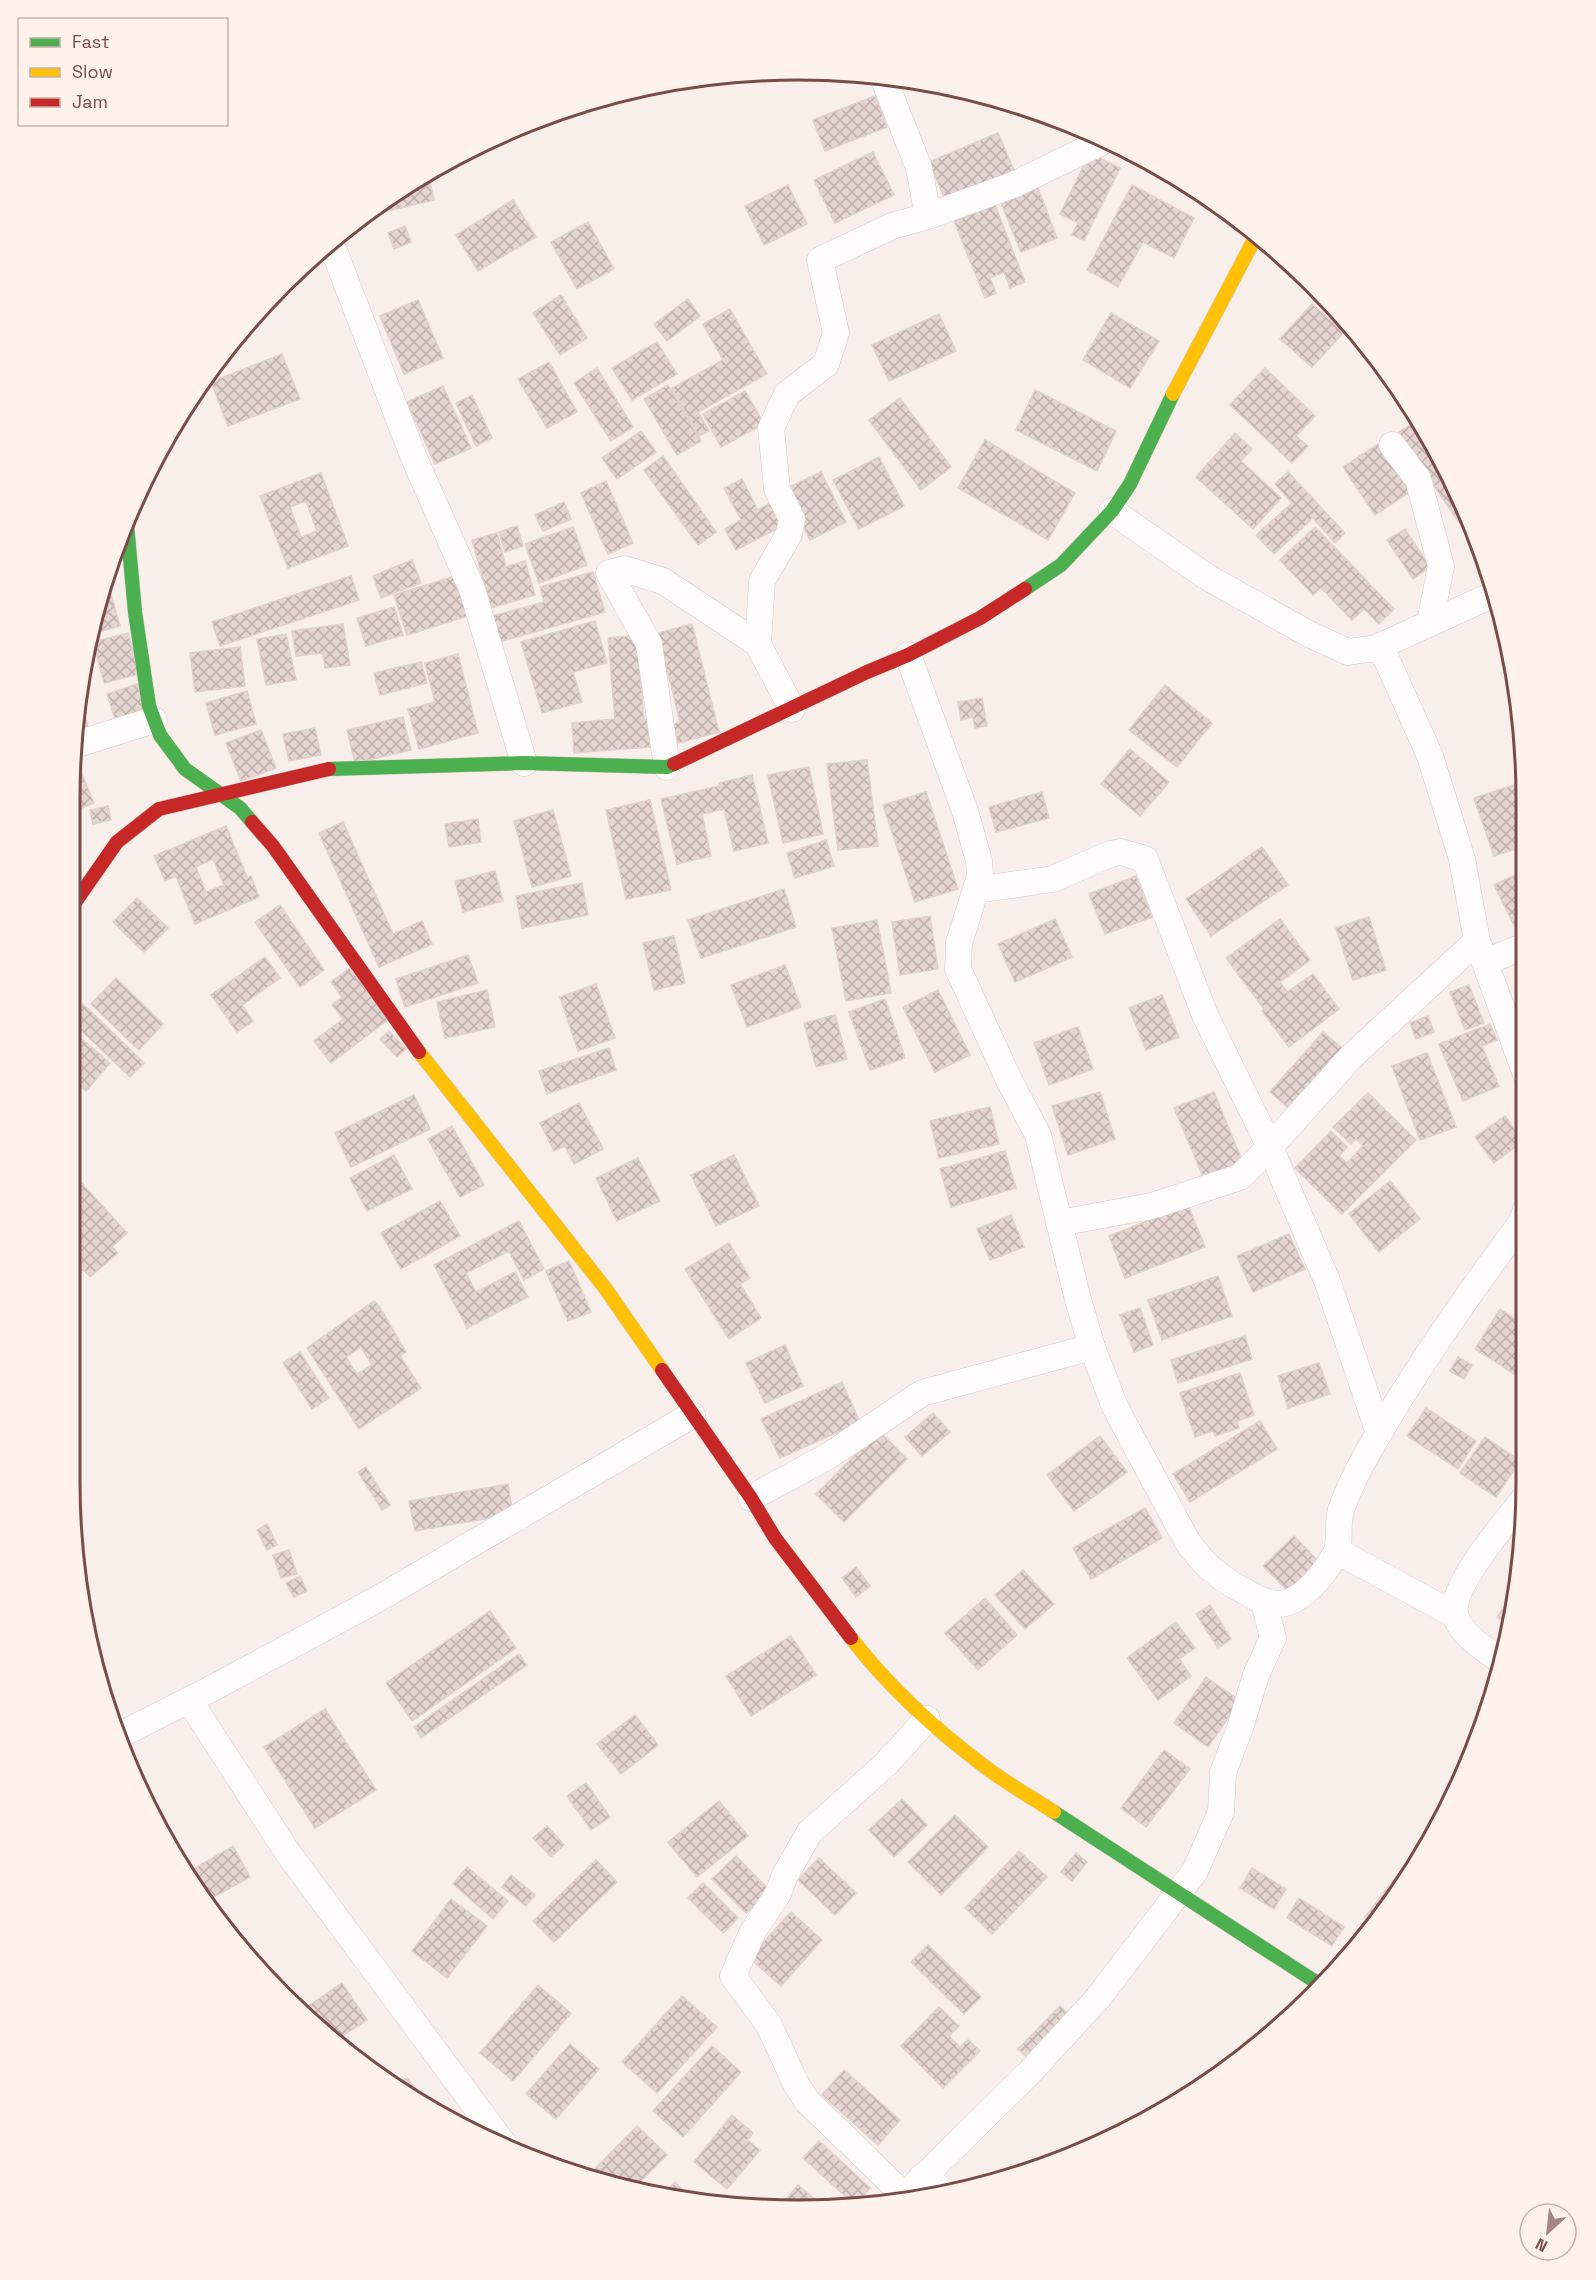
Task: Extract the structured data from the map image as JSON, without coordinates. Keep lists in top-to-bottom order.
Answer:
{
  "legend": ["Fast", "Slow", "Jam"],
  "north": "bottom left"
}
